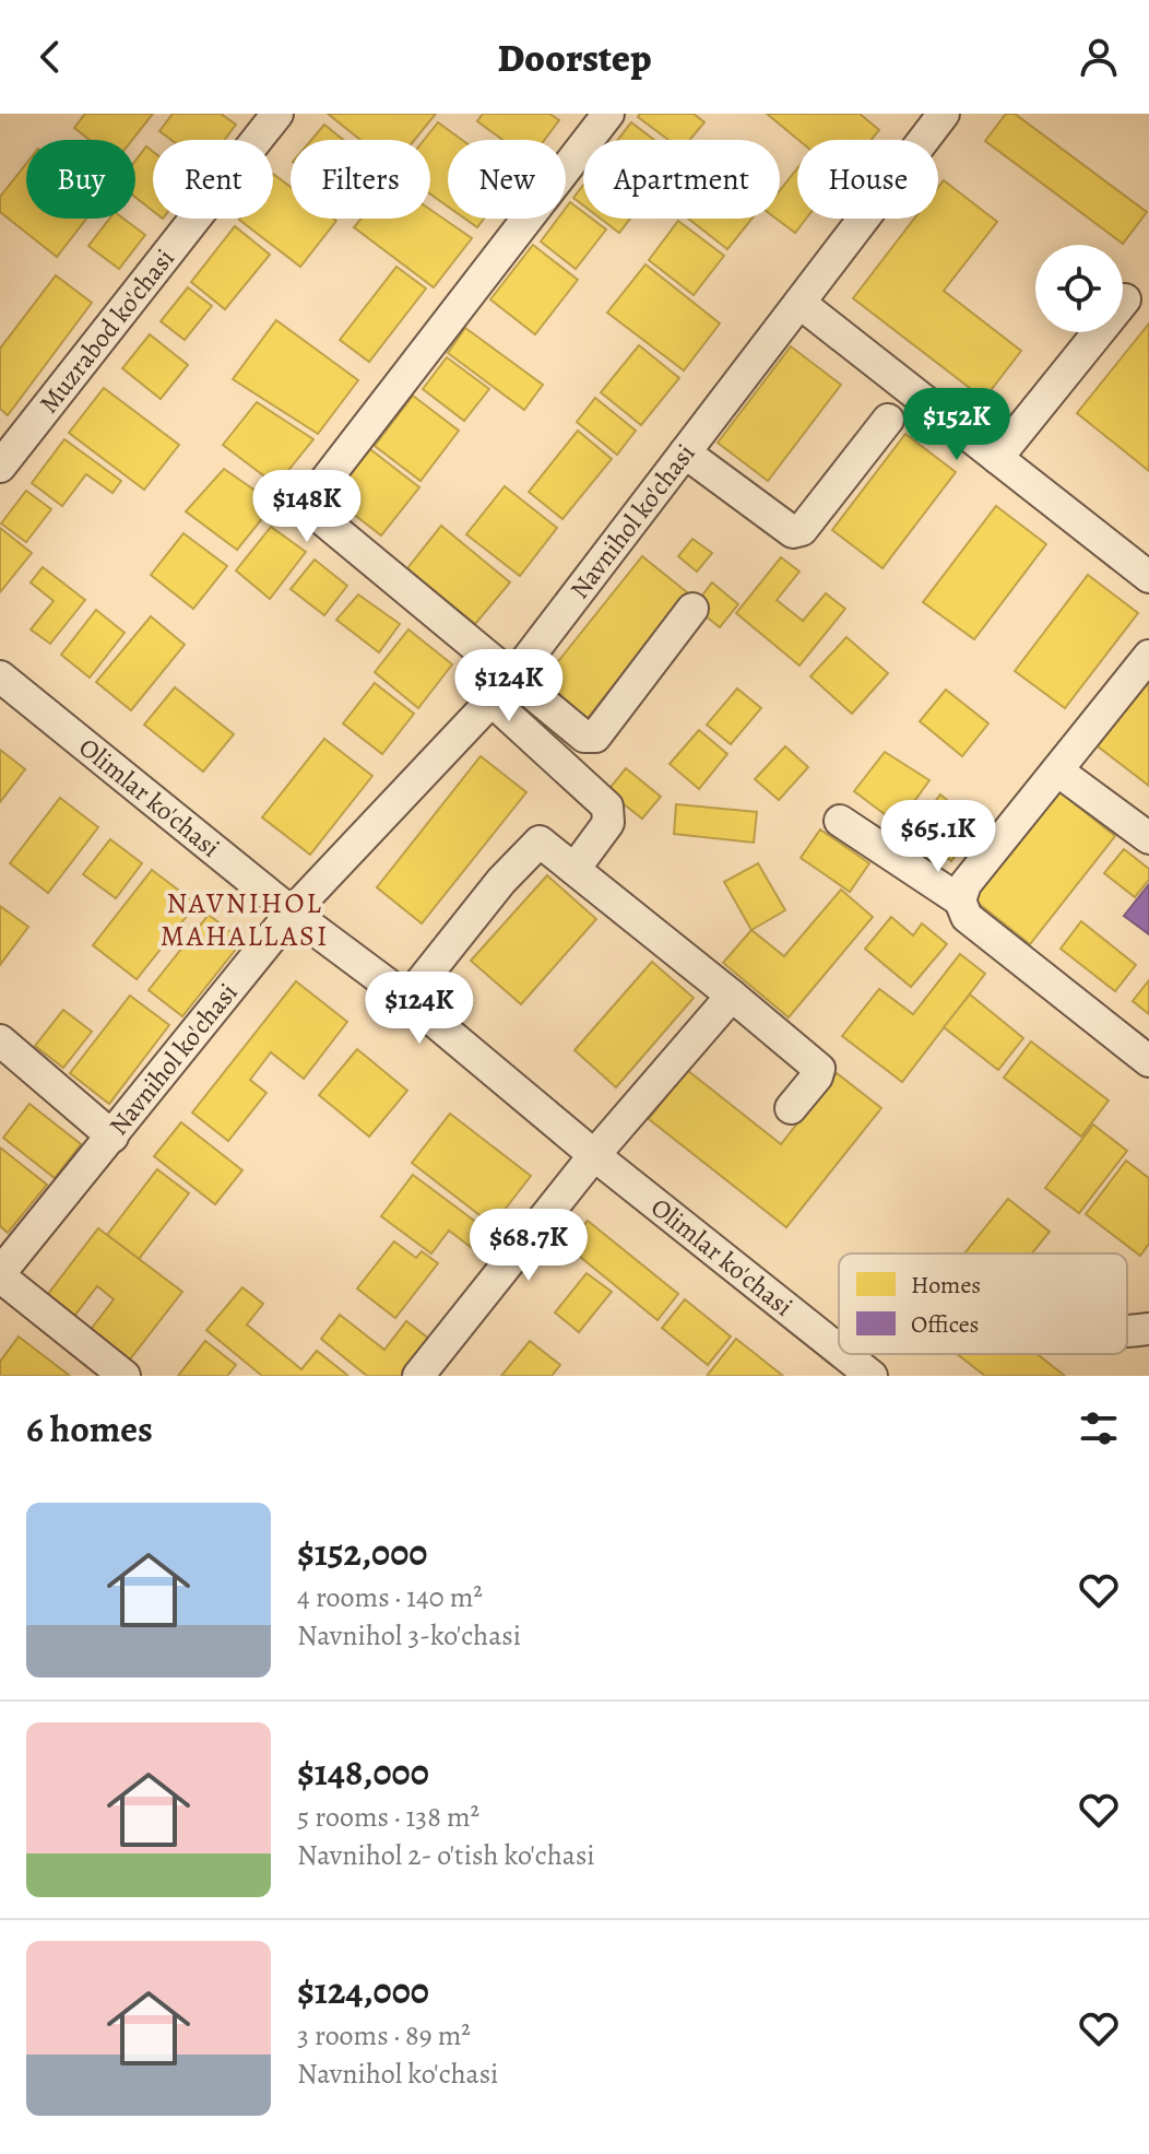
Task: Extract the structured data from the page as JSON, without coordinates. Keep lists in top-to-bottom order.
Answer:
{
  "streets": {
    "street": ["Muzrabod ko'chasi", "Navnihol ko'chasi", "Olimlar ko'chasi"]
  },
  "crossings": [
    ["Navnihol ko'chasi", "Olimlar ko'chasi"]
  ],
  "districts": ["NAVNIHOL MAHALLASI"],
  "legend": ["Homes", "Offices"],
  "page": {
    "header": "Doorstep",
    "chip": [
      "Buy",
      "Rent",
      "Filters",
      "New",
      "Apartment",
      "House"
    ],
    "price": [
      "$152K",
      "$148K",
      "$124K",
      "$65.1K",
      "$124K",
      "$68.7K"
    ],
    "heading": "6 homes",
    "list": [
      {
        "name": "$152,000",
        "note": "4 rooms · 140 m² · Navnihol 3-ko'chasi"
      },
      {
        "name": "$148,000",
        "note": "5 rooms · 138 m² · Navnihol 2- o'tish ko'chasi"
      },
      {
        "name": "$124,000",
        "note": "3 rooms · 89 m² · Navnihol ko'chasi"
      }
    ]
  }
}
